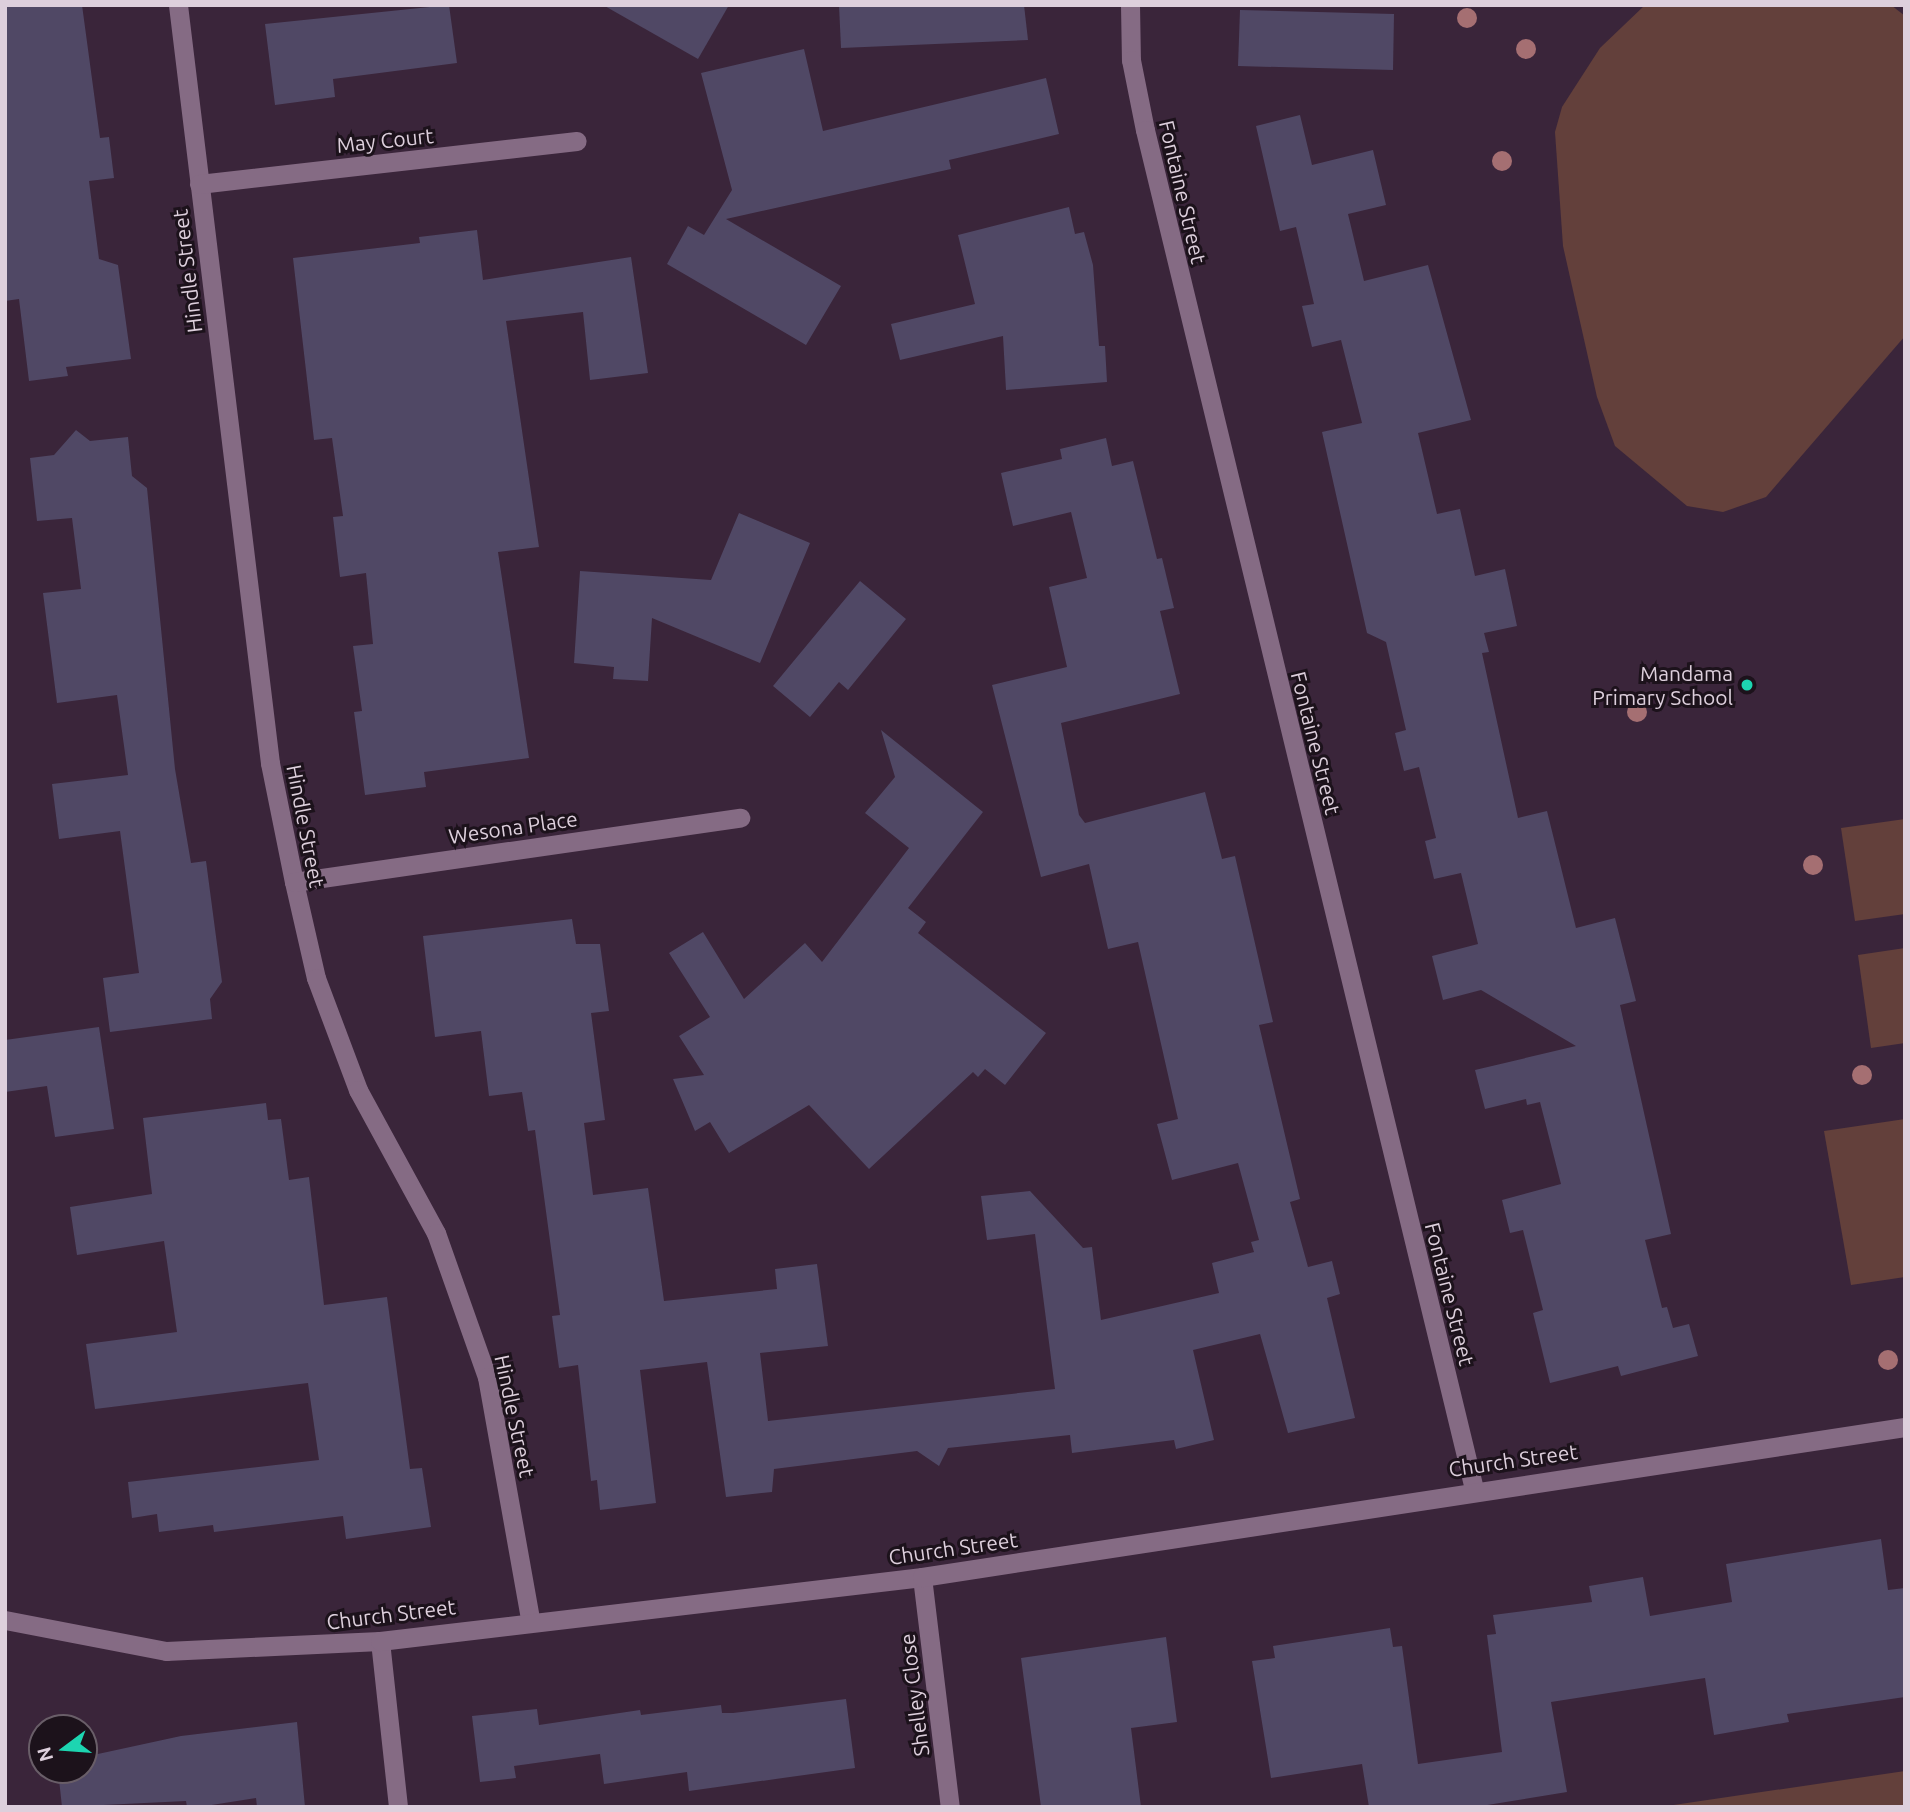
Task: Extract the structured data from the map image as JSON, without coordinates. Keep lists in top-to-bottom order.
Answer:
{
  "streets": {
    "street": [
      "May Court",
      "Fontaine Street",
      "Hindle Street",
      "Wesona Place",
      "Church Street",
      "Shelley Close"
    ]
  },
  "crossings": [
    ["May Court", "Hindle Street"],
    ["Fontaine Street", "Church Street"],
    ["Hindle Street", "Wesona Place"],
    ["Hindle Street", "Church Street"],
    ["Church Street", "Shelley Close"]
  ],
  "places": ["Mandama Primary School"],
  "north": "left"
}
